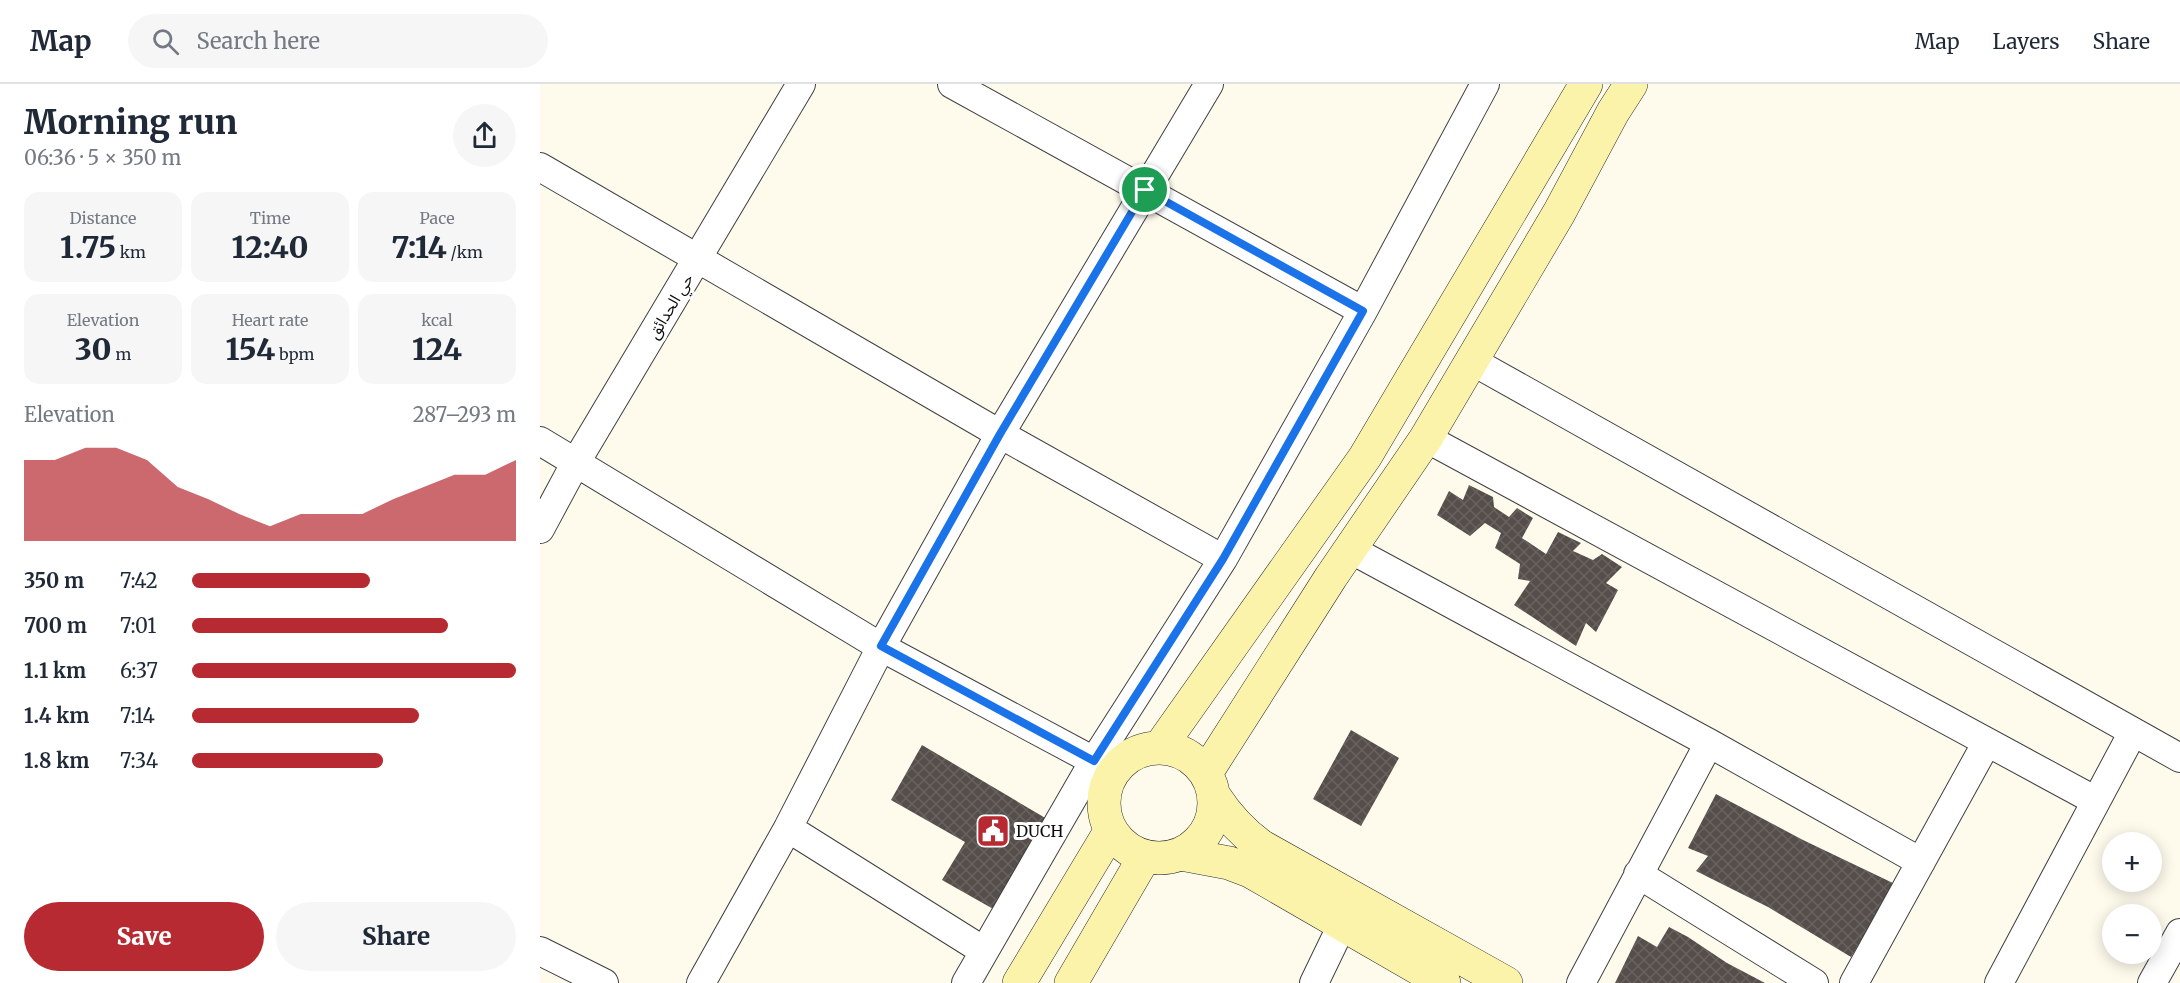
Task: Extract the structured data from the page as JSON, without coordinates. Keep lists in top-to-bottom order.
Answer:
{
  "streets": {
    "street": ["حي الحدائق"]
  },
  "places": {
    "public building": ["DUCH"]
  },
  "page": {
    "header": "Map",
    "search": "Search here",
    "nav": ["Map", "Layers", "Share"],
    "heading": ["Morning run", "06:36 · 5 × 350 m"],
    "stats": [
      ["Distance", "1.75 km"],
      ["Time", "12:40"],
      ["Pace", "7:14 /km"],
      ["Elevation", "30 m"],
      ["Heart rate", "154 bpm"],
      ["kcal", "124"]
    ],
    "chart": ["Elevation", "287–293 m"],
    "list": [
      {
        "name": "350 m",
        "note": "7:42"
      },
      {
        "name": "700 m",
        "note": "7:01"
      },
      {
        "name": "1.1 km",
        "note": "6:37"
      },
      {
        "name": "1.4 km",
        "note": "7:14"
      },
      {
        "name": "1.8 km",
        "note": "7:34"
      }
    ],
    "map_buttons": ["+", "−"],
    "buttons": ["Save", "Share"]
  }
}
